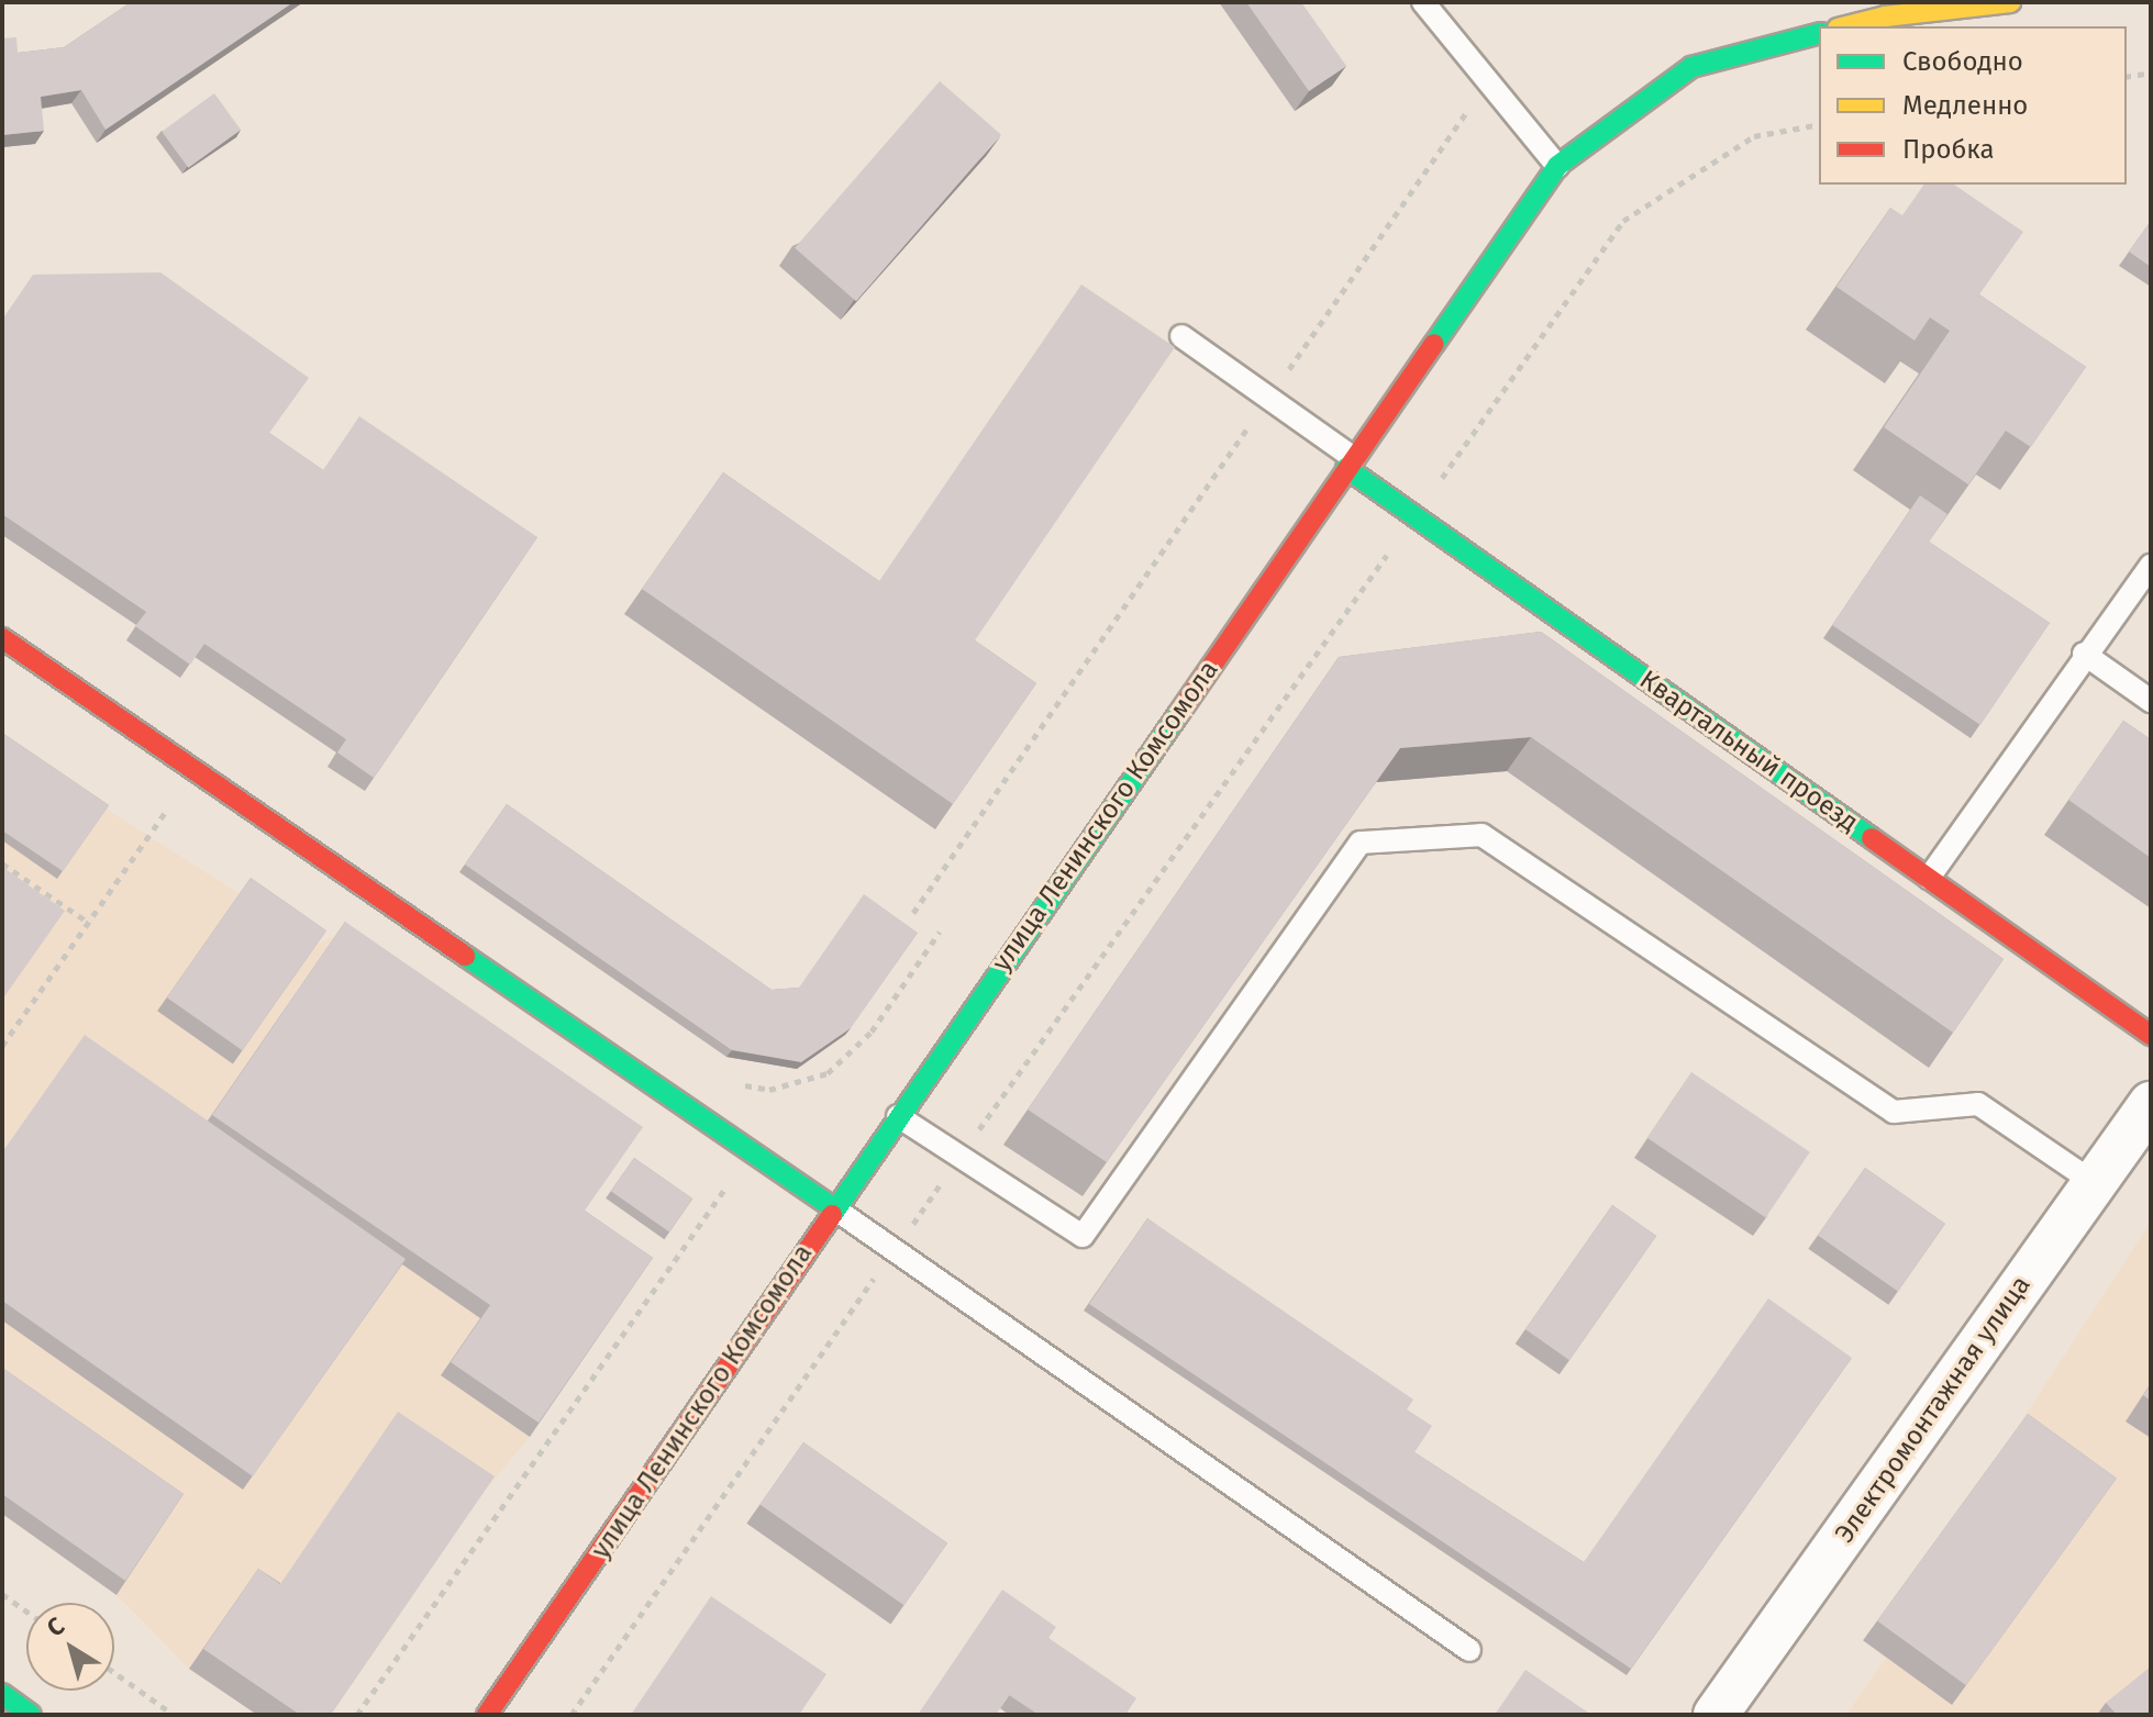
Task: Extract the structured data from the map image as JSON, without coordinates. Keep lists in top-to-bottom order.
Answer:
{
  "streets": {
    "street": ["Квартальный проезд", "улица Ленинского Комсомола", "Электромонтажная улица"]
  },
  "crossings": [
    ["Квартальный проезд", "улица Ленинского Комсомола"]
  ],
  "legend": ["Свободно", "Медленно", "Пробка"],
  "north": "top left"
}
